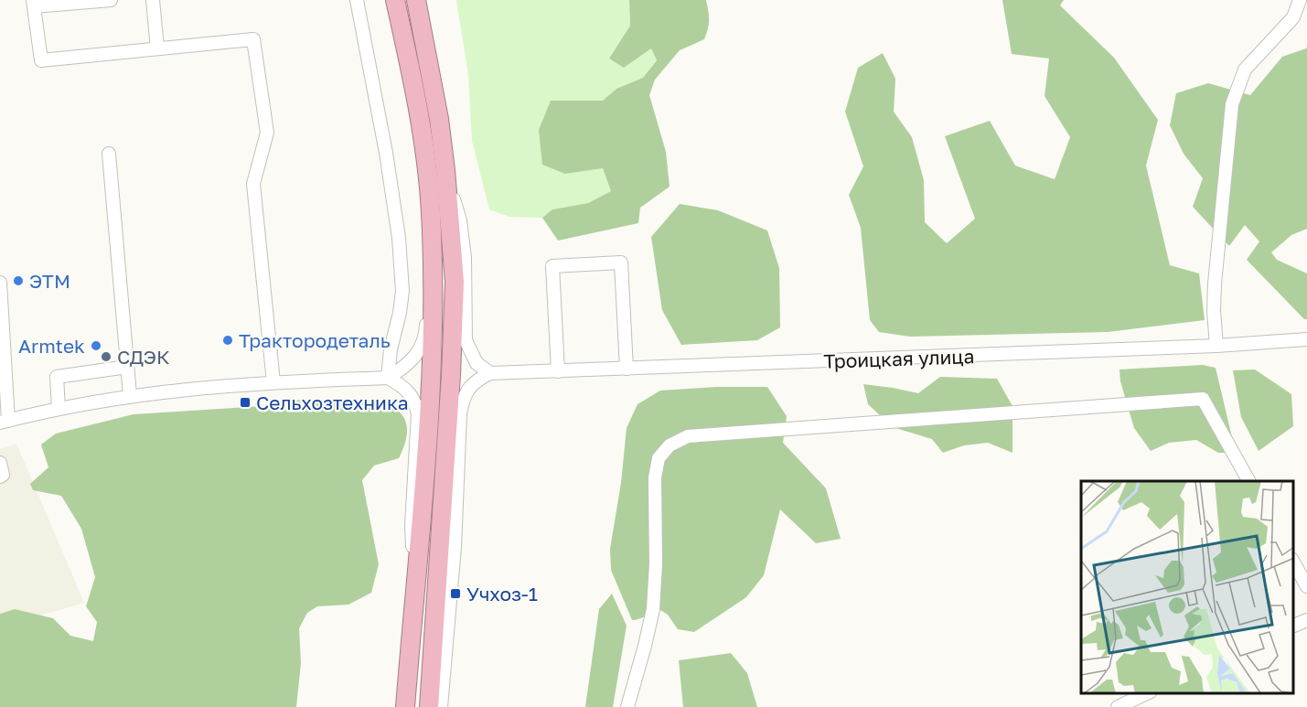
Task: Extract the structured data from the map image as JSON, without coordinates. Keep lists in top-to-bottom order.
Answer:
{
  "streets": {
    "street": ["Троицкая улица"]
  },
  "places": {
    "other": [
      "ЭТМ",
      "Трактородеталь",
      "Armtek",
      "СДЭК"
    ],
    "transit": ["Сельхозтехника", "Учхоз-1"]
  }
}
